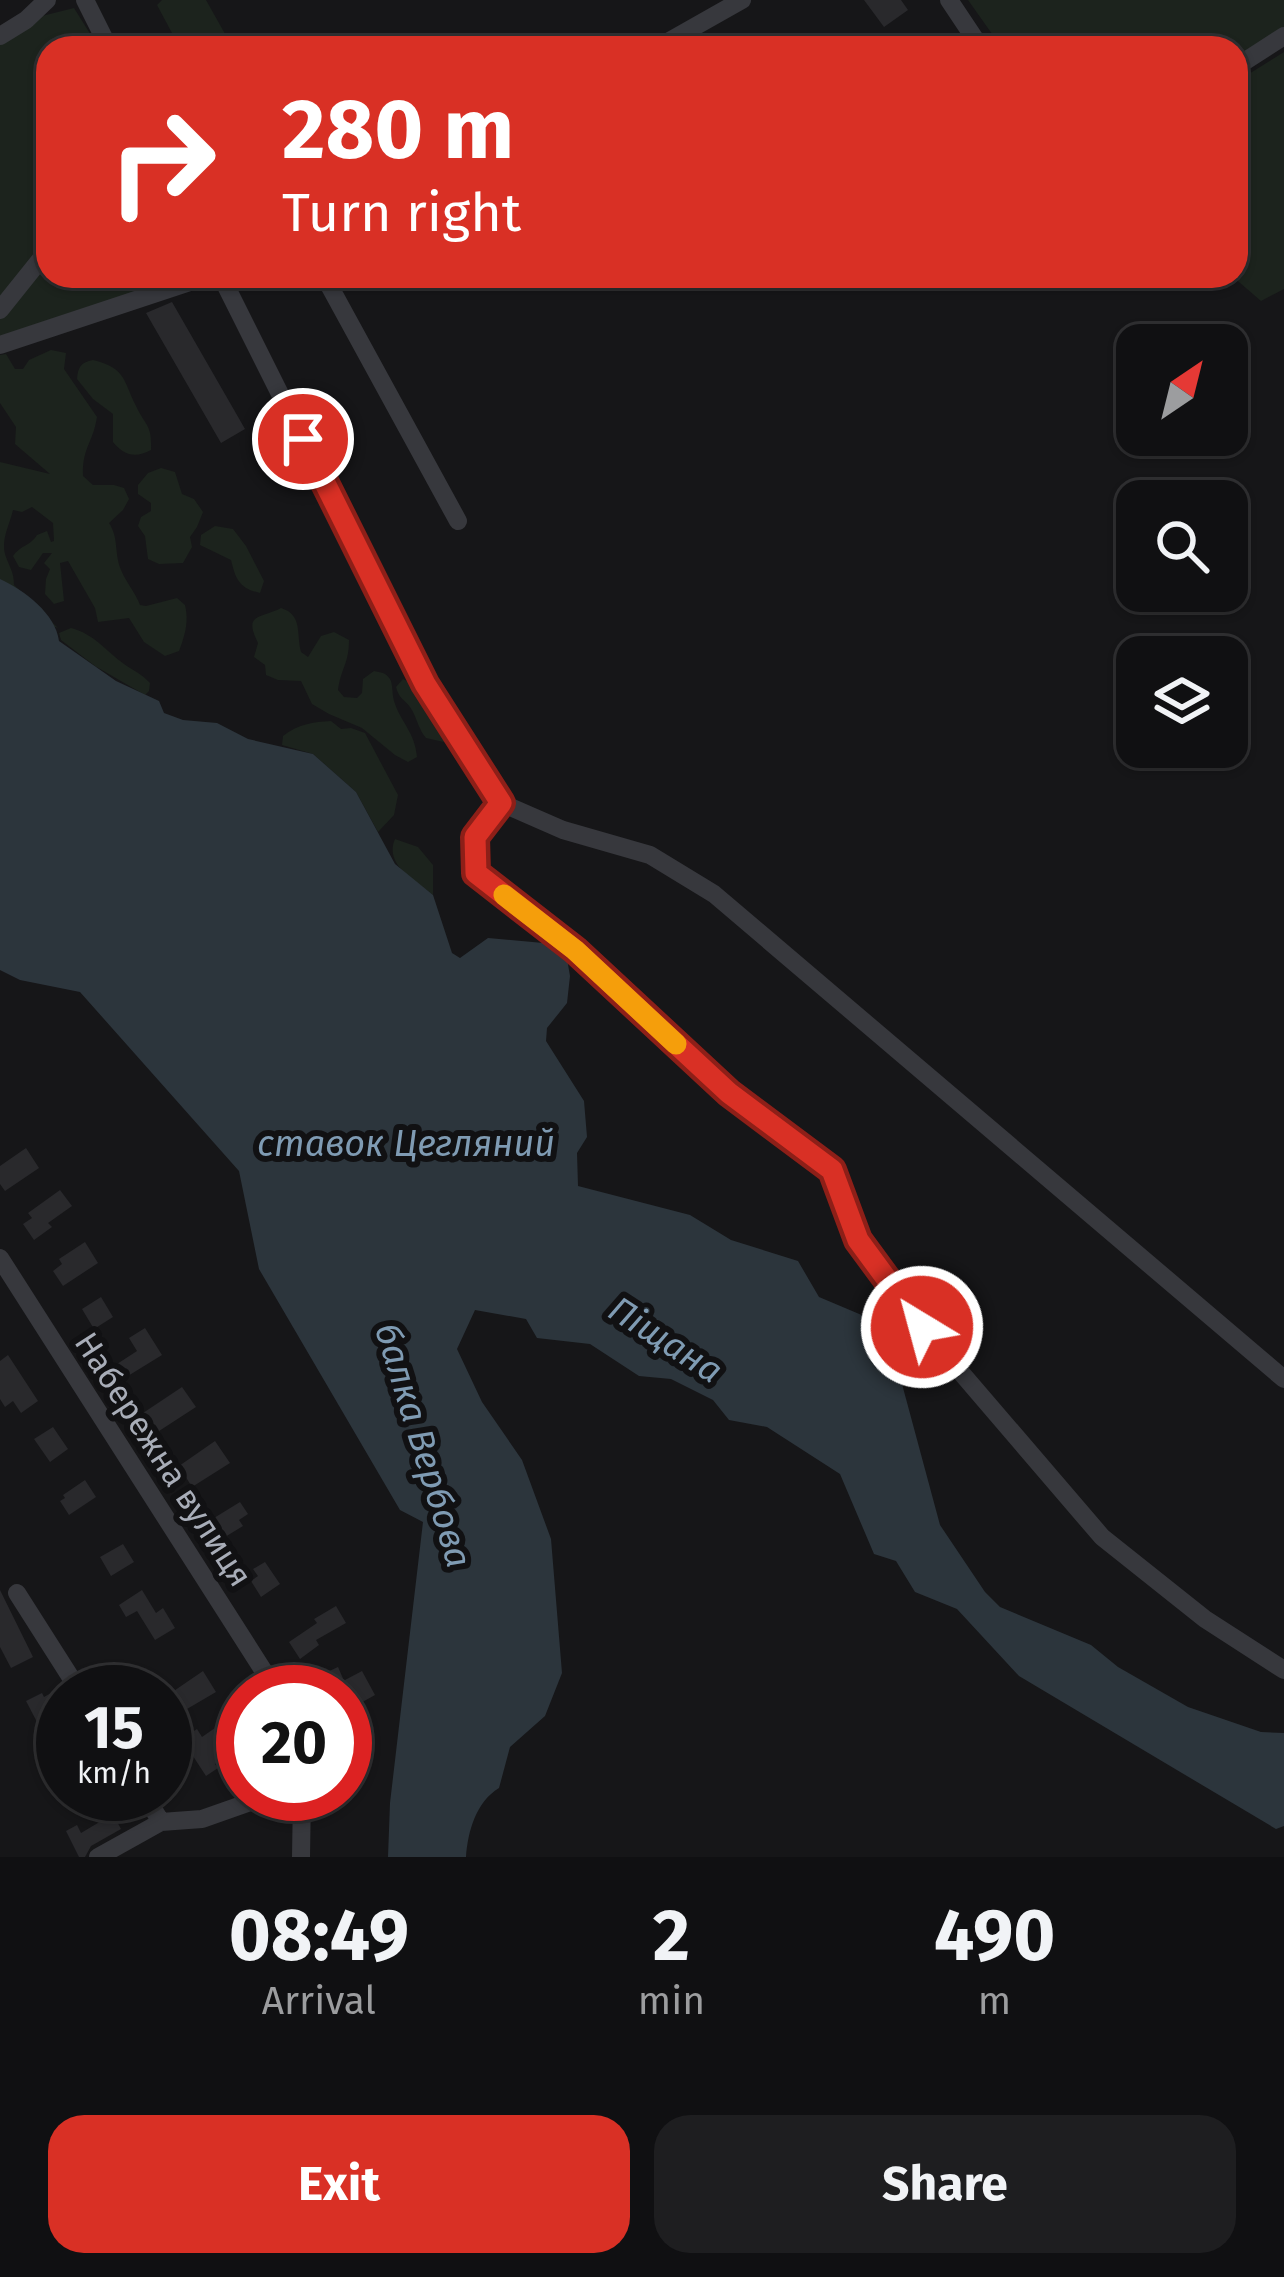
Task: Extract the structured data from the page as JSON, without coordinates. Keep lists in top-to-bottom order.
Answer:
{
  "streets": {
    "street": ["Набережна вулиця"]
  },
  "water": ["ставок Цегляний", "Піщана", "балка Вербова"],
  "north": "top right",
  "page": {
    "turn": ["280 m", "Turn right"],
    "speed": "15 km/h",
    "limit": "20",
    "eta": [
      "08:49",
      "Arrival",
      "2",
      "min",
      "490",
      "m"
    ],
    "buttons": ["Exit", "Share"]
  }
}
